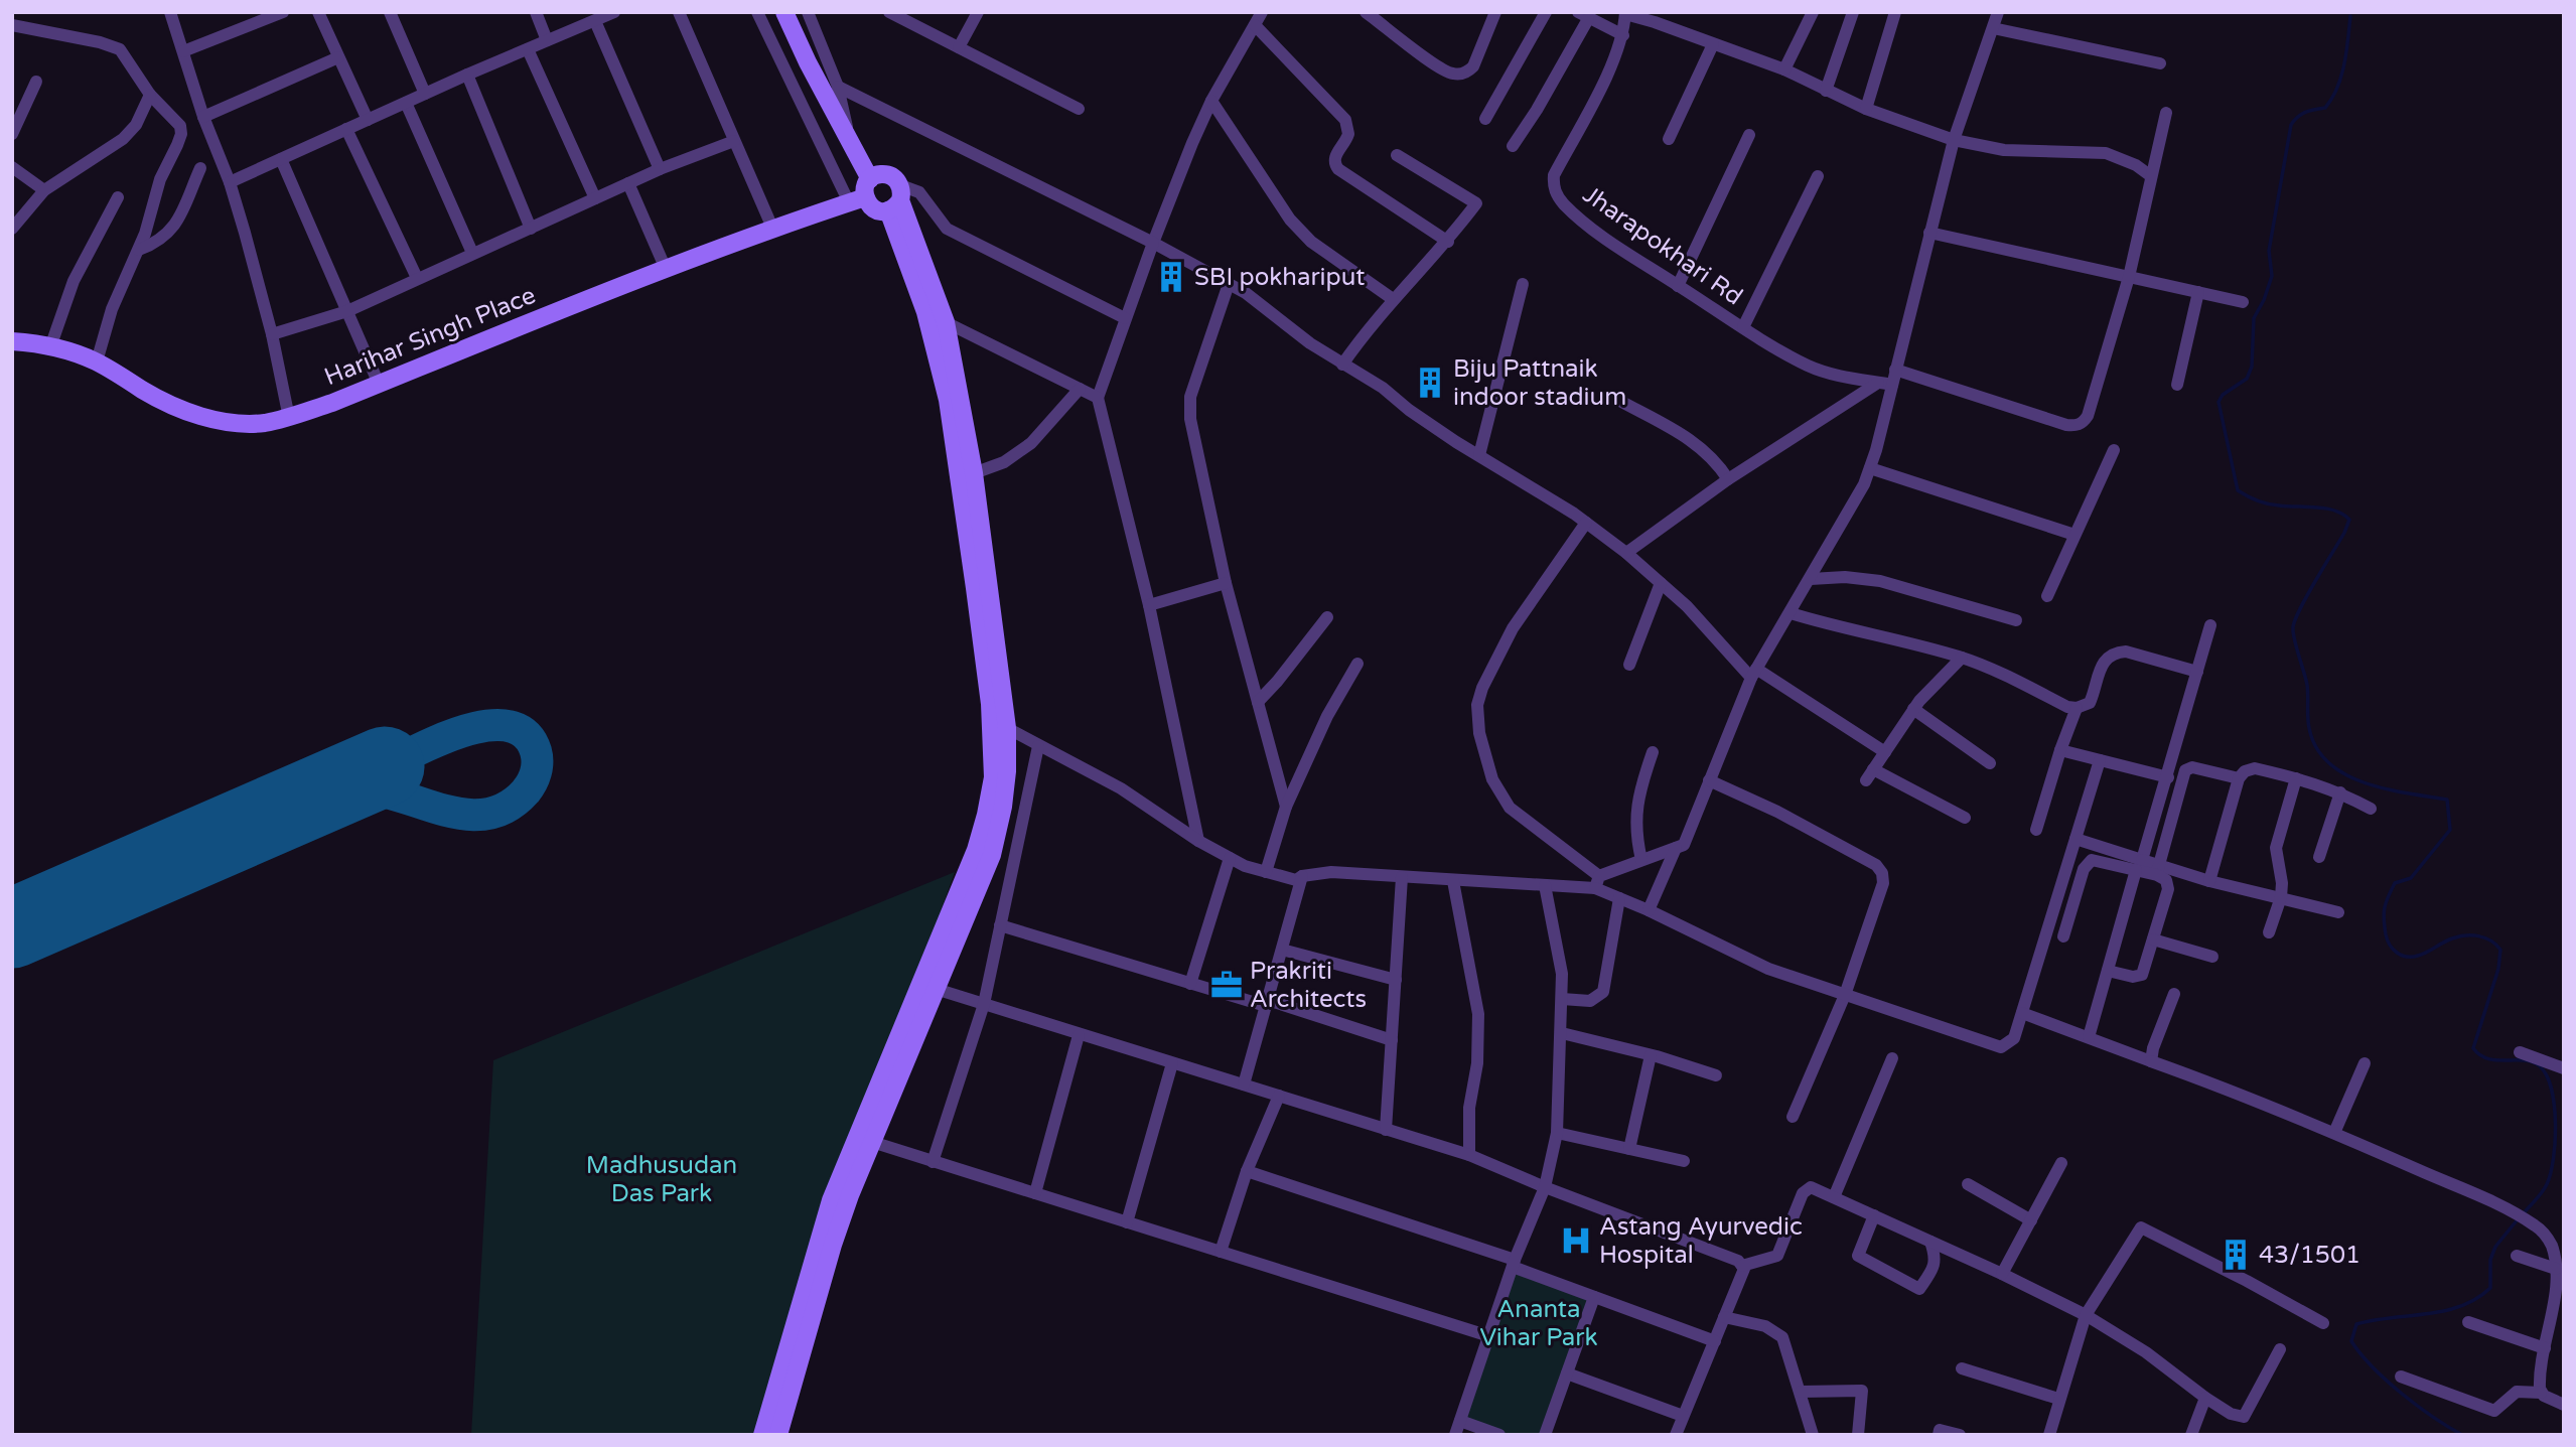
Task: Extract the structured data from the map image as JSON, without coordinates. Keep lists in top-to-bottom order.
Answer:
{
  "streets": {
    "main road": ["Harihar Singh Place"],
    "street": ["Jharapokhari Rd"]
  },
  "parks": ["Madhusudan Das Park", "Ananta Vihar Park"],
  "places": {
    "building": ["SBI pokhariput", "Biju Pattnaik indoor stadium", "43/1501"],
    "office": ["Prakriti Architects"],
    "hospital": ["Astang Ayurvedic Hospital"]
  }
}
